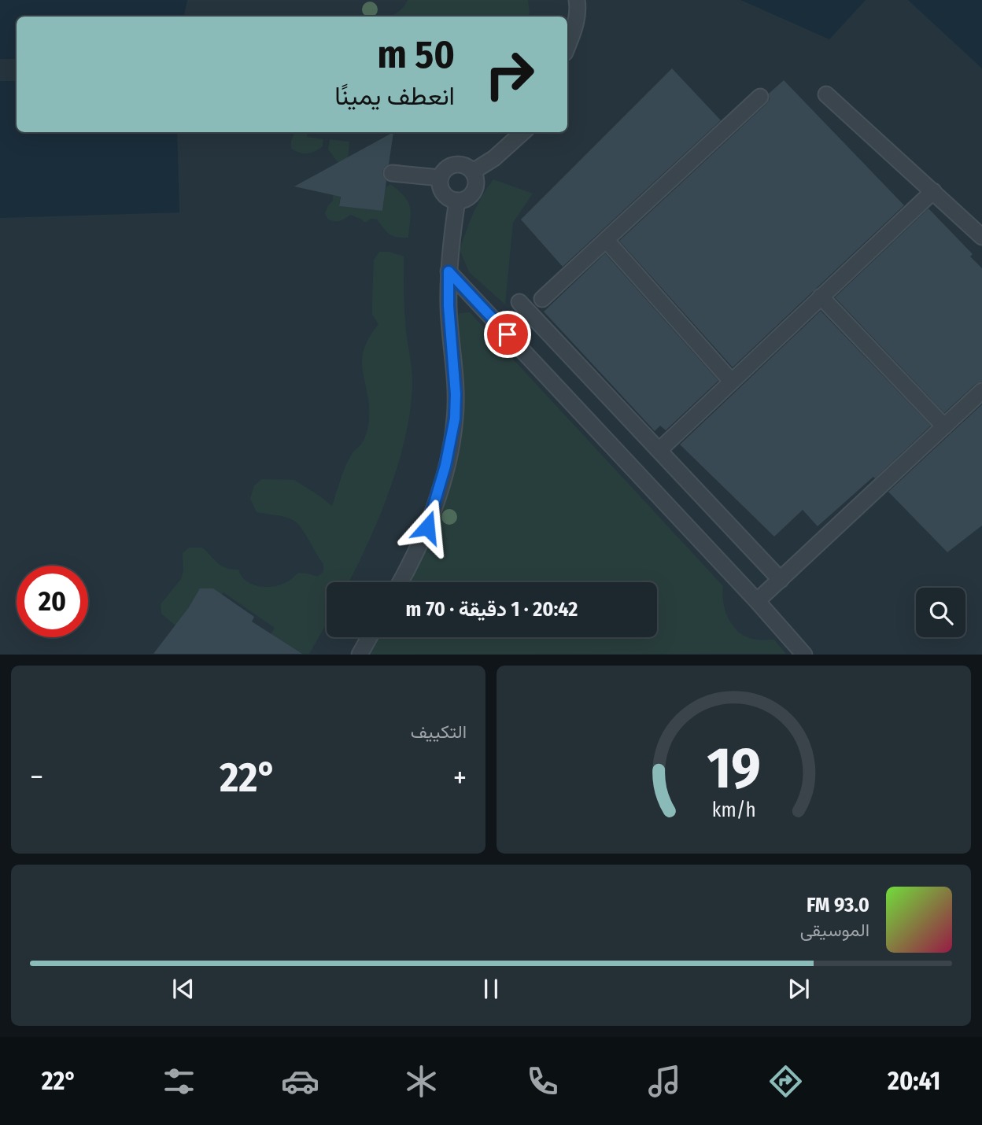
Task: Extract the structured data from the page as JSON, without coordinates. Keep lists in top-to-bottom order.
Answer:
{
  "page": {
    "turn": ["50 m", "انعطف يمينًا"],
    "limit": "20",
    "trip": "20:42 · 1 دقيقة · 70 m",
    "tile": "التكييف",
    "heat": ["−", "22°", "+"],
    "song": ["93.0 FM", "الموسيقى"],
    "tabs": ["20:41", "22°"],
    "gauge": ["19", "km/h"]
  }
}
